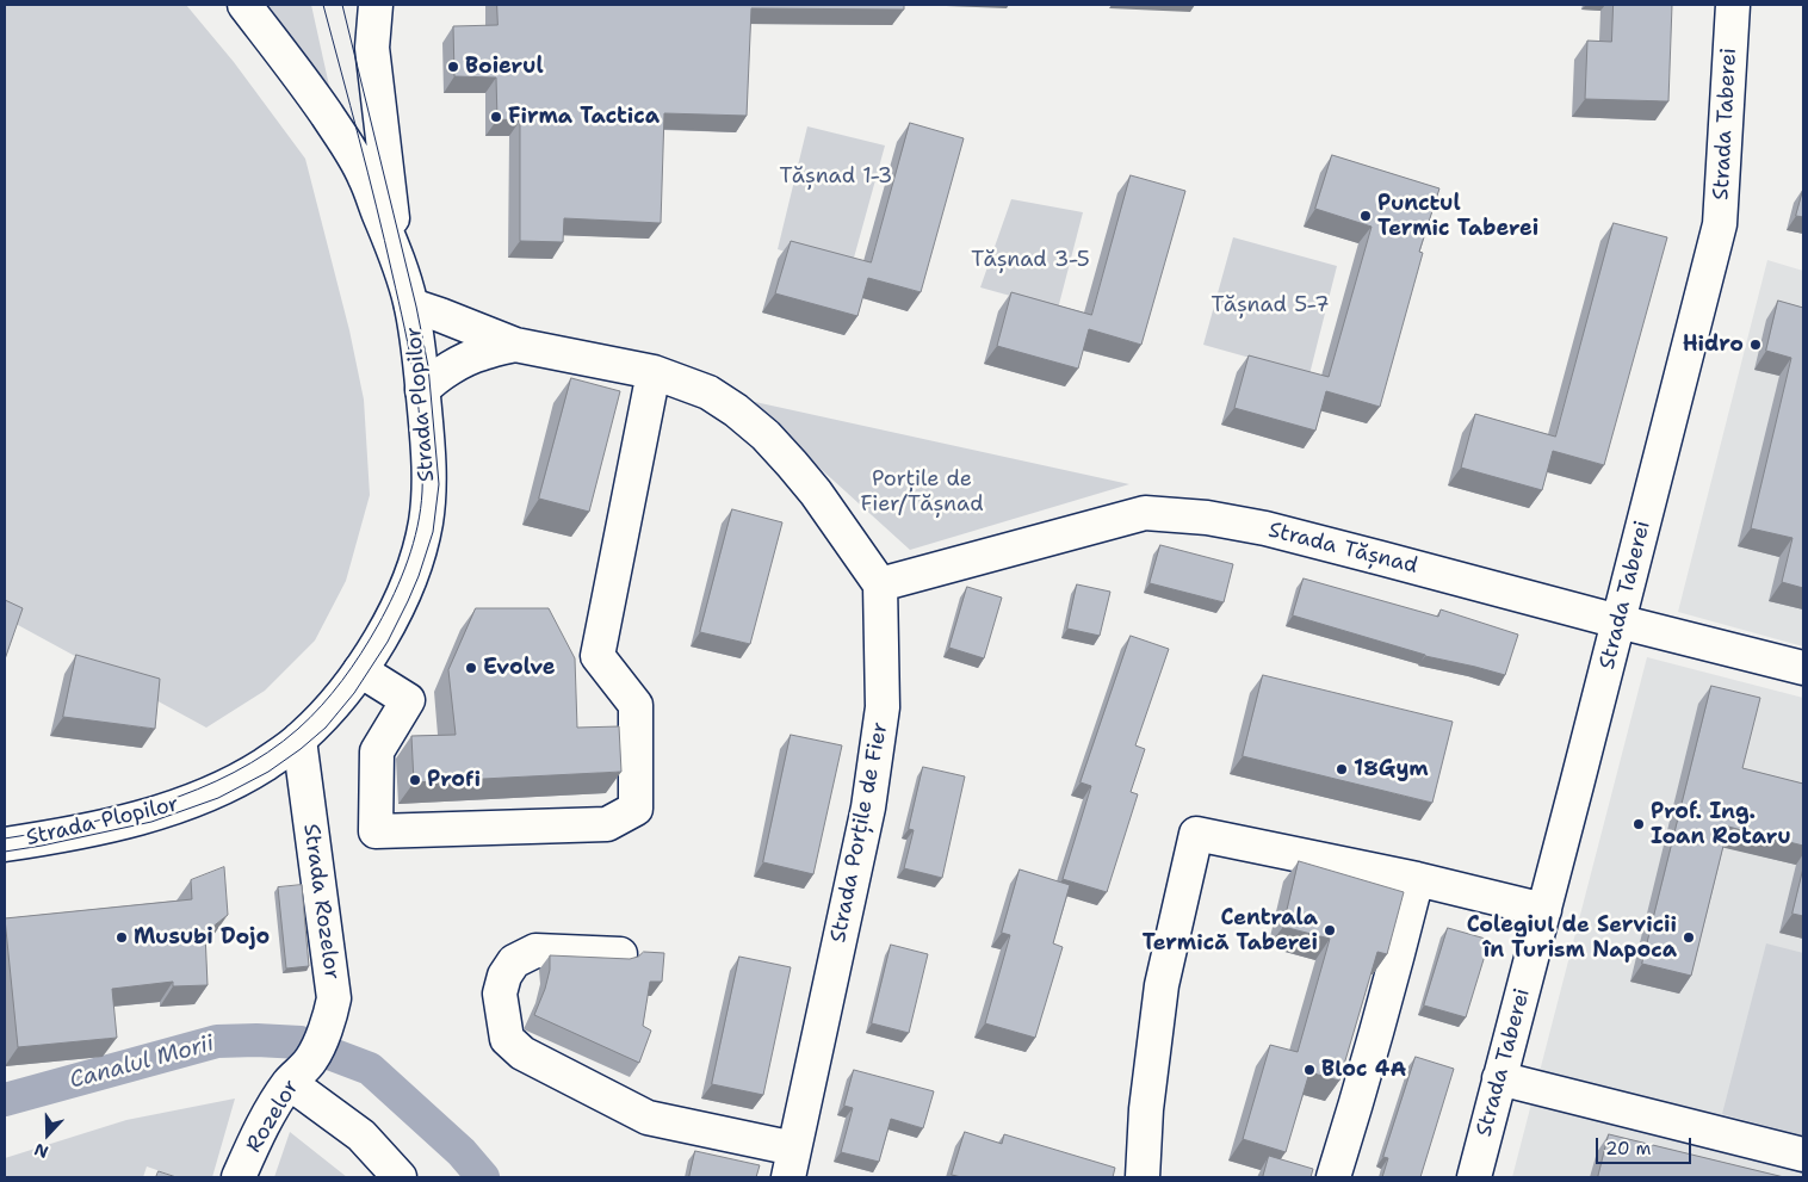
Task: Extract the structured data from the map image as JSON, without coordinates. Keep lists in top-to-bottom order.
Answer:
{
  "streets": {
    "street": [
      "Strada Taberei",
      "Strada Plopilor",
      "Strada Tășnad",
      "Strada Porțile de Fier",
      "Strada Rozelor",
      "Rozelor"
    ]
  },
  "crossings": [
    ["Strada Taberei", "Strada Tășnad"],
    ["Strada Plopilor", "Strada Rozelor"],
    ["Strada Tășnad", "Strada Porțile de Fier"],
    ["Strada Rozelor", "Rozelor"]
  ],
  "water": ["Canalul Morii"],
  "parks": [
    "Tășnad 1-3",
    "Tășnad 3-5",
    "Tășnad 5-7",
    "Porțile de Fier/Tășnad"
  ],
  "places": [
    "Boierul",
    "Firma Tactica",
    "Punctul Termic Taberei",
    "Hidro",
    "Evolve",
    "18Gym",
    "Profi",
    "Prof. Ing. Ioan Rotaru",
    "Centrala Termică Taberei",
    "Musubi Dojo",
    "Colegiul de Servicii în Turism Napoca",
    "Bloc 4A"
  ],
  "scale_bar": "20 m",
  "north": "bottom"
}
